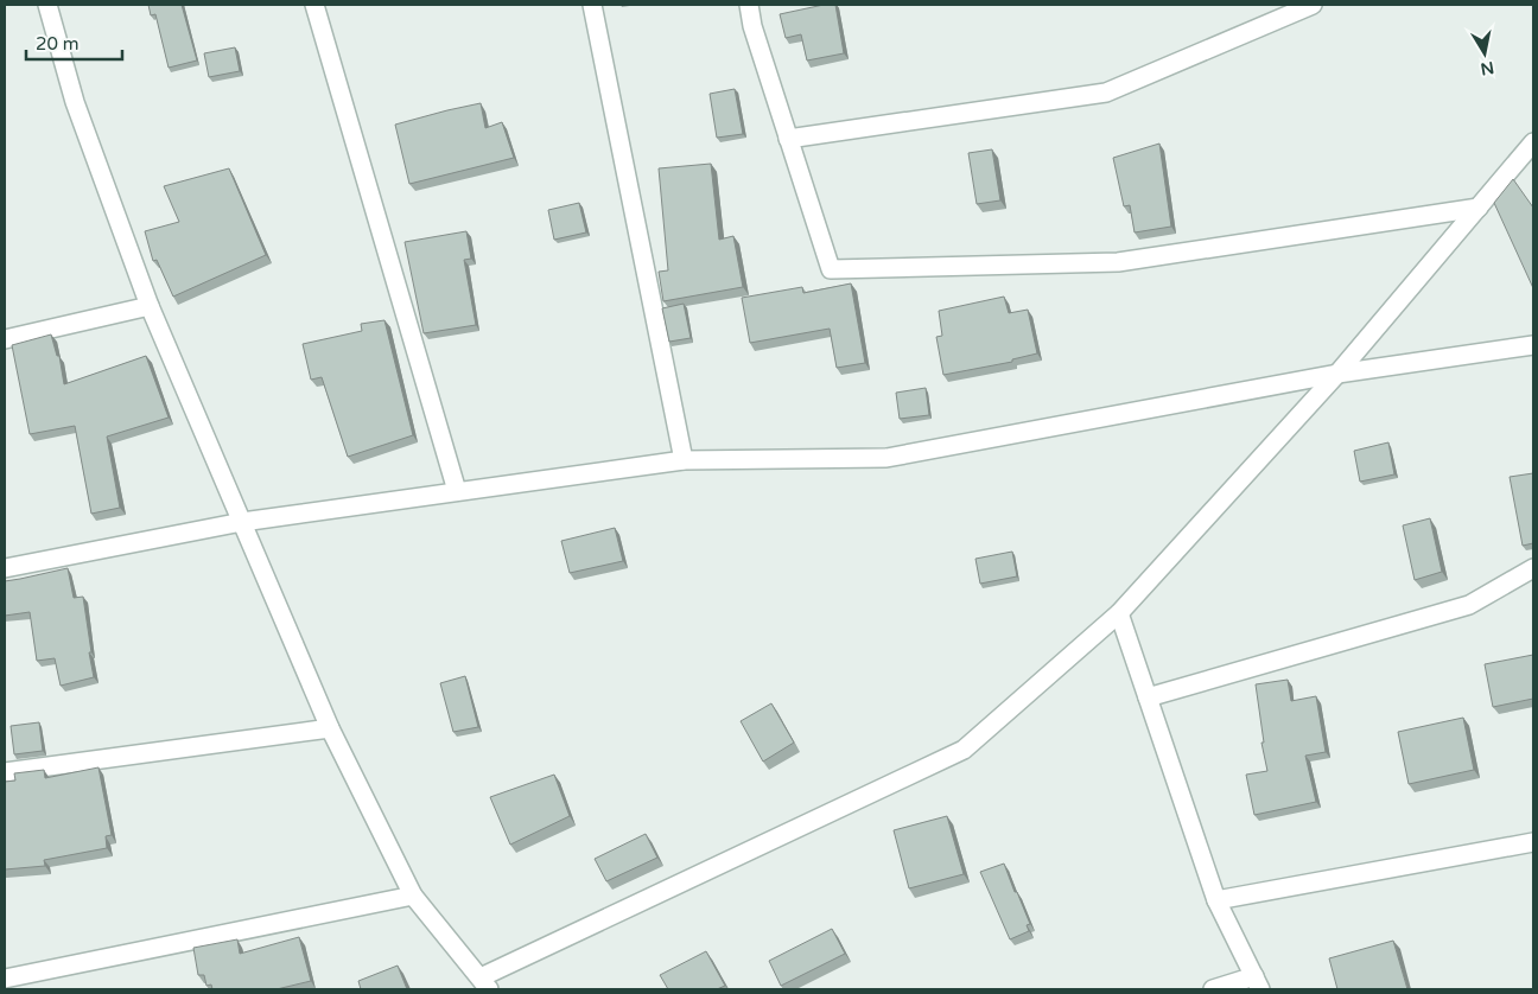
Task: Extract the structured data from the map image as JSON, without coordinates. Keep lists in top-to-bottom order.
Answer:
{
  "scale_bar": "20 m",
  "north": "bottom"
}
